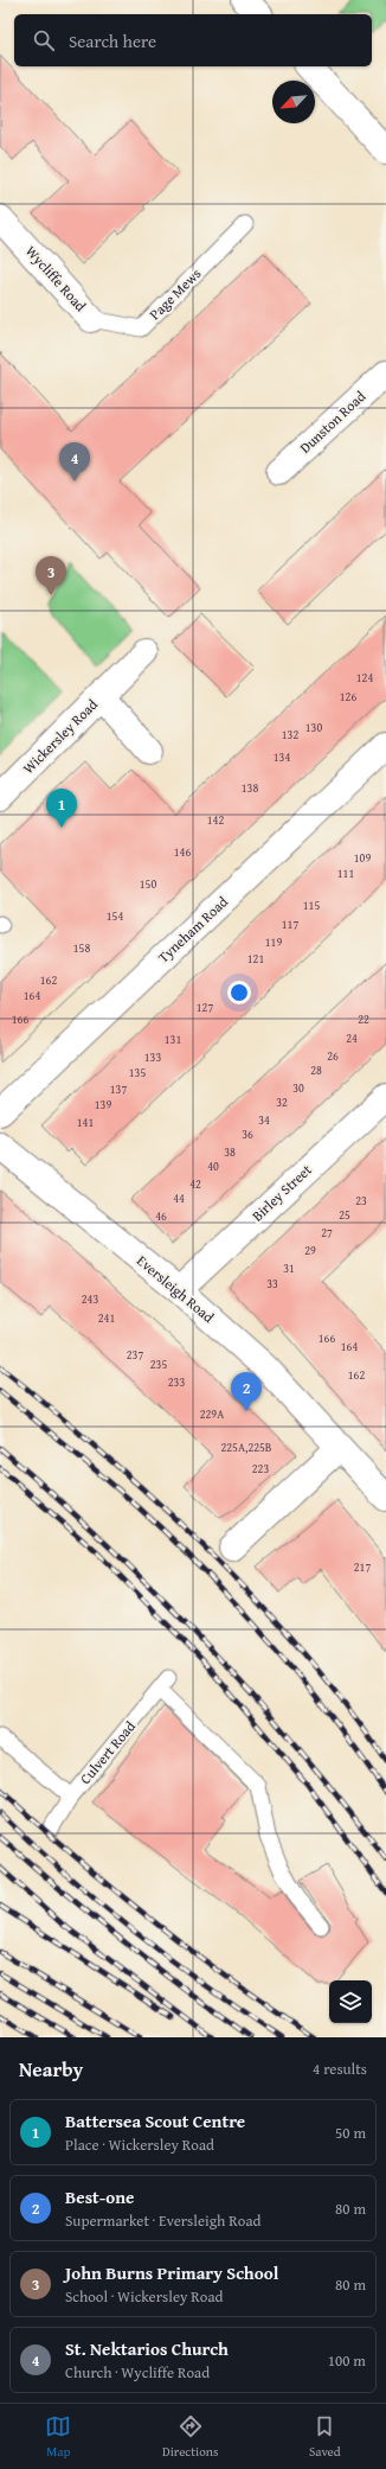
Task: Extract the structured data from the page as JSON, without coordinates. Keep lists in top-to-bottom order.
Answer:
{
  "streets": {
    "street": [
      "Wycliffe Road",
      "Dunston Road",
      "Wickersley Road",
      "Tyneham Road",
      "Birley Street",
      "Eversleigh Road"
    ],
    "lane": ["Page Mews", "Culvert Road"]
  },
  "crossings": [
    ["Wycliffe Road", "Page Mews"],
    ["Birley Street", "Eversleigh Road"]
  ],
  "house_numbers": [
    "124",
    "126",
    "130",
    "132",
    "134",
    "138",
    "142",
    "146",
    "109",
    "111",
    "150",
    "115",
    "154",
    "117",
    "119",
    "158",
    "121",
    "162",
    "164",
    "127",
    "166",
    "22",
    "24",
    "131",
    "26",
    "133",
    "28",
    "135",
    "30",
    "137",
    "32",
    "139",
    "34",
    "141",
    "36",
    "38",
    "40",
    "42",
    "44",
    "23",
    "25",
    "46",
    "27",
    "29",
    "31",
    "33",
    "243",
    "241",
    "166",
    "164",
    "237",
    "235",
    "162",
    "233",
    "229A",
    "225A,225B",
    "223",
    "217"
  ],
  "north": "bottom left",
  "page": {
    "search": "Search here",
    "pins": [
      "4",
      "3",
      "1",
      "2"
    ],
    "heading": ["Nearby", "4 results"],
    "list": [
      {
        "mark": "1",
        "name": "Battersea Scout Centre",
        "note": "Place · Wickersley Road",
        "value": "50 m"
      },
      {
        "mark": "2",
        "name": "Best-one",
        "note": "Supermarket · Eversleigh Road",
        "value": "80 m"
      },
      {
        "mark": "3",
        "name": "John Burns Primary School",
        "note": "School · Wickersley Road",
        "value": "80 m"
      },
      {
        "mark": "4",
        "name": "St. Nektarios Church",
        "note": "Church · Wycliffe Road",
        "value": "100 m"
      }
    ],
    "nav": ["Map", "Directions", "Saved"]
  }
}
